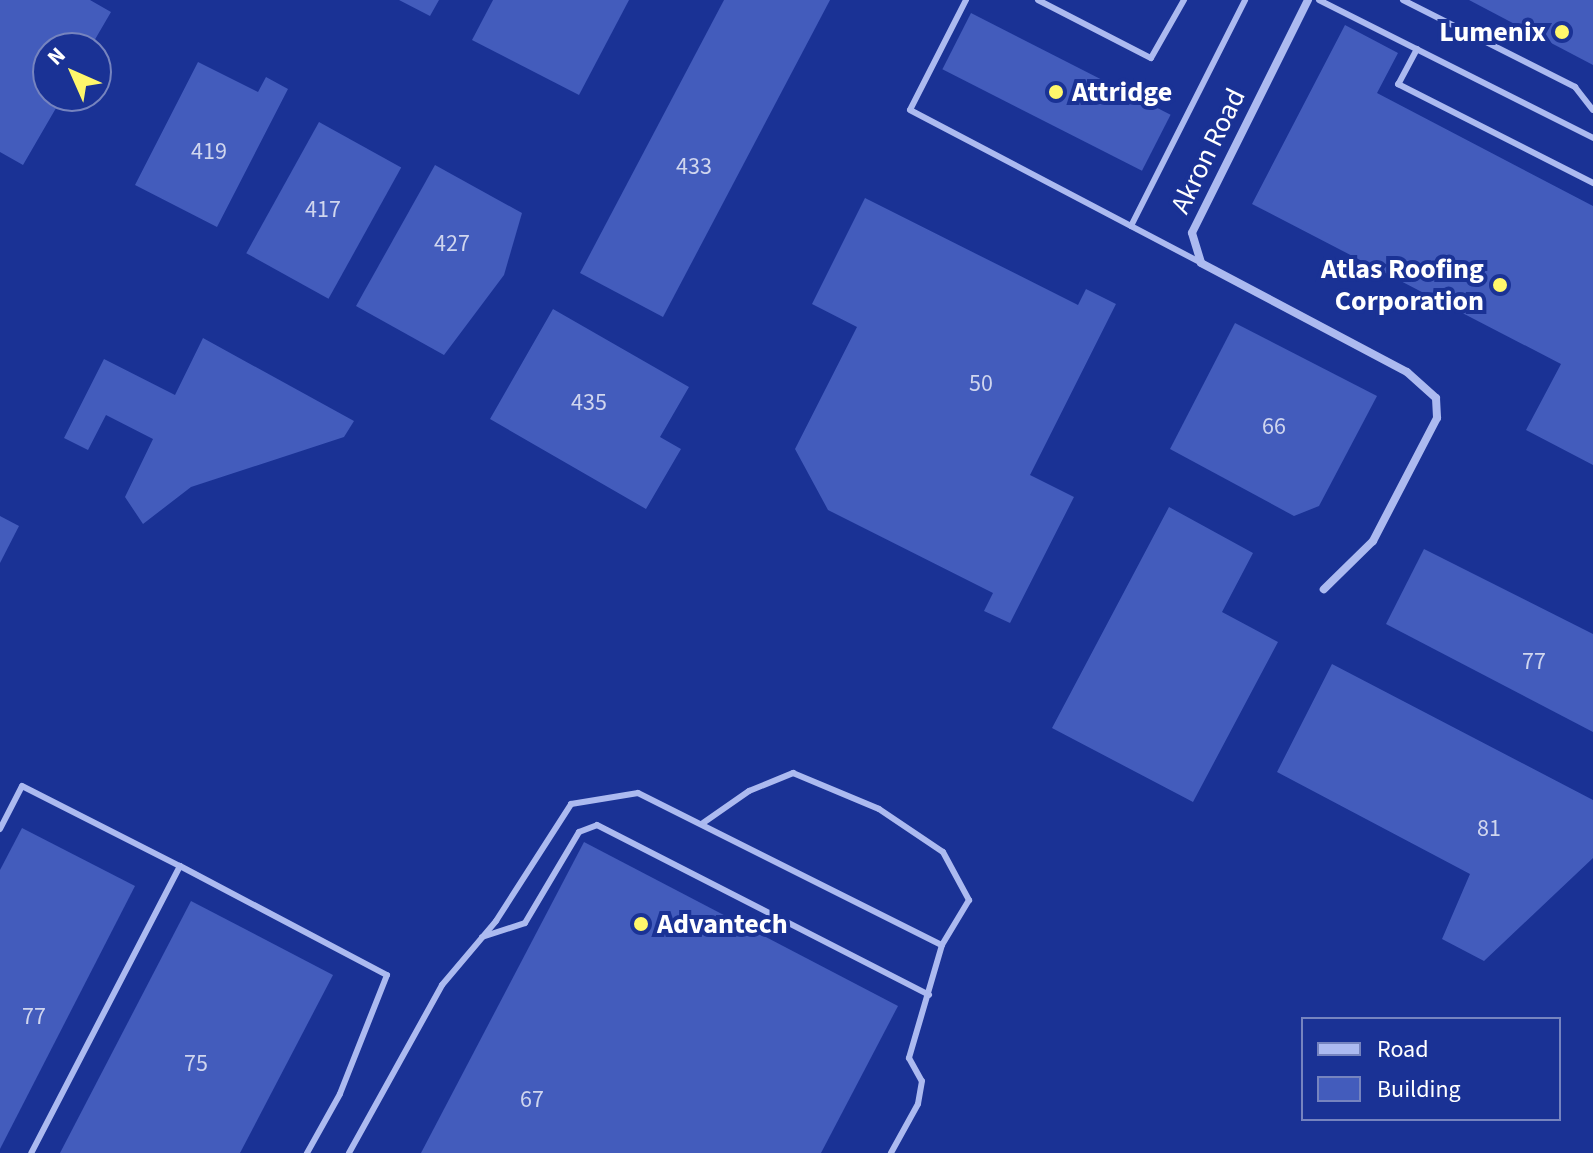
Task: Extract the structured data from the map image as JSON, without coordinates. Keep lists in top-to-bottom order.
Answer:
{
  "streets": {
    "street": ["Akron Road"]
  },
  "places": [
    "Lumenix",
    "Attridge",
    "Atlas Roofing Corporation",
    "Advantech"
  ],
  "house_numbers": [
    "419",
    "433",
    "417",
    "427",
    "50",
    "435",
    "66",
    "77",
    "81",
    "77",
    "75",
    "67"
  ],
  "legend": ["Road", "Building"],
  "north": "top left"
}
